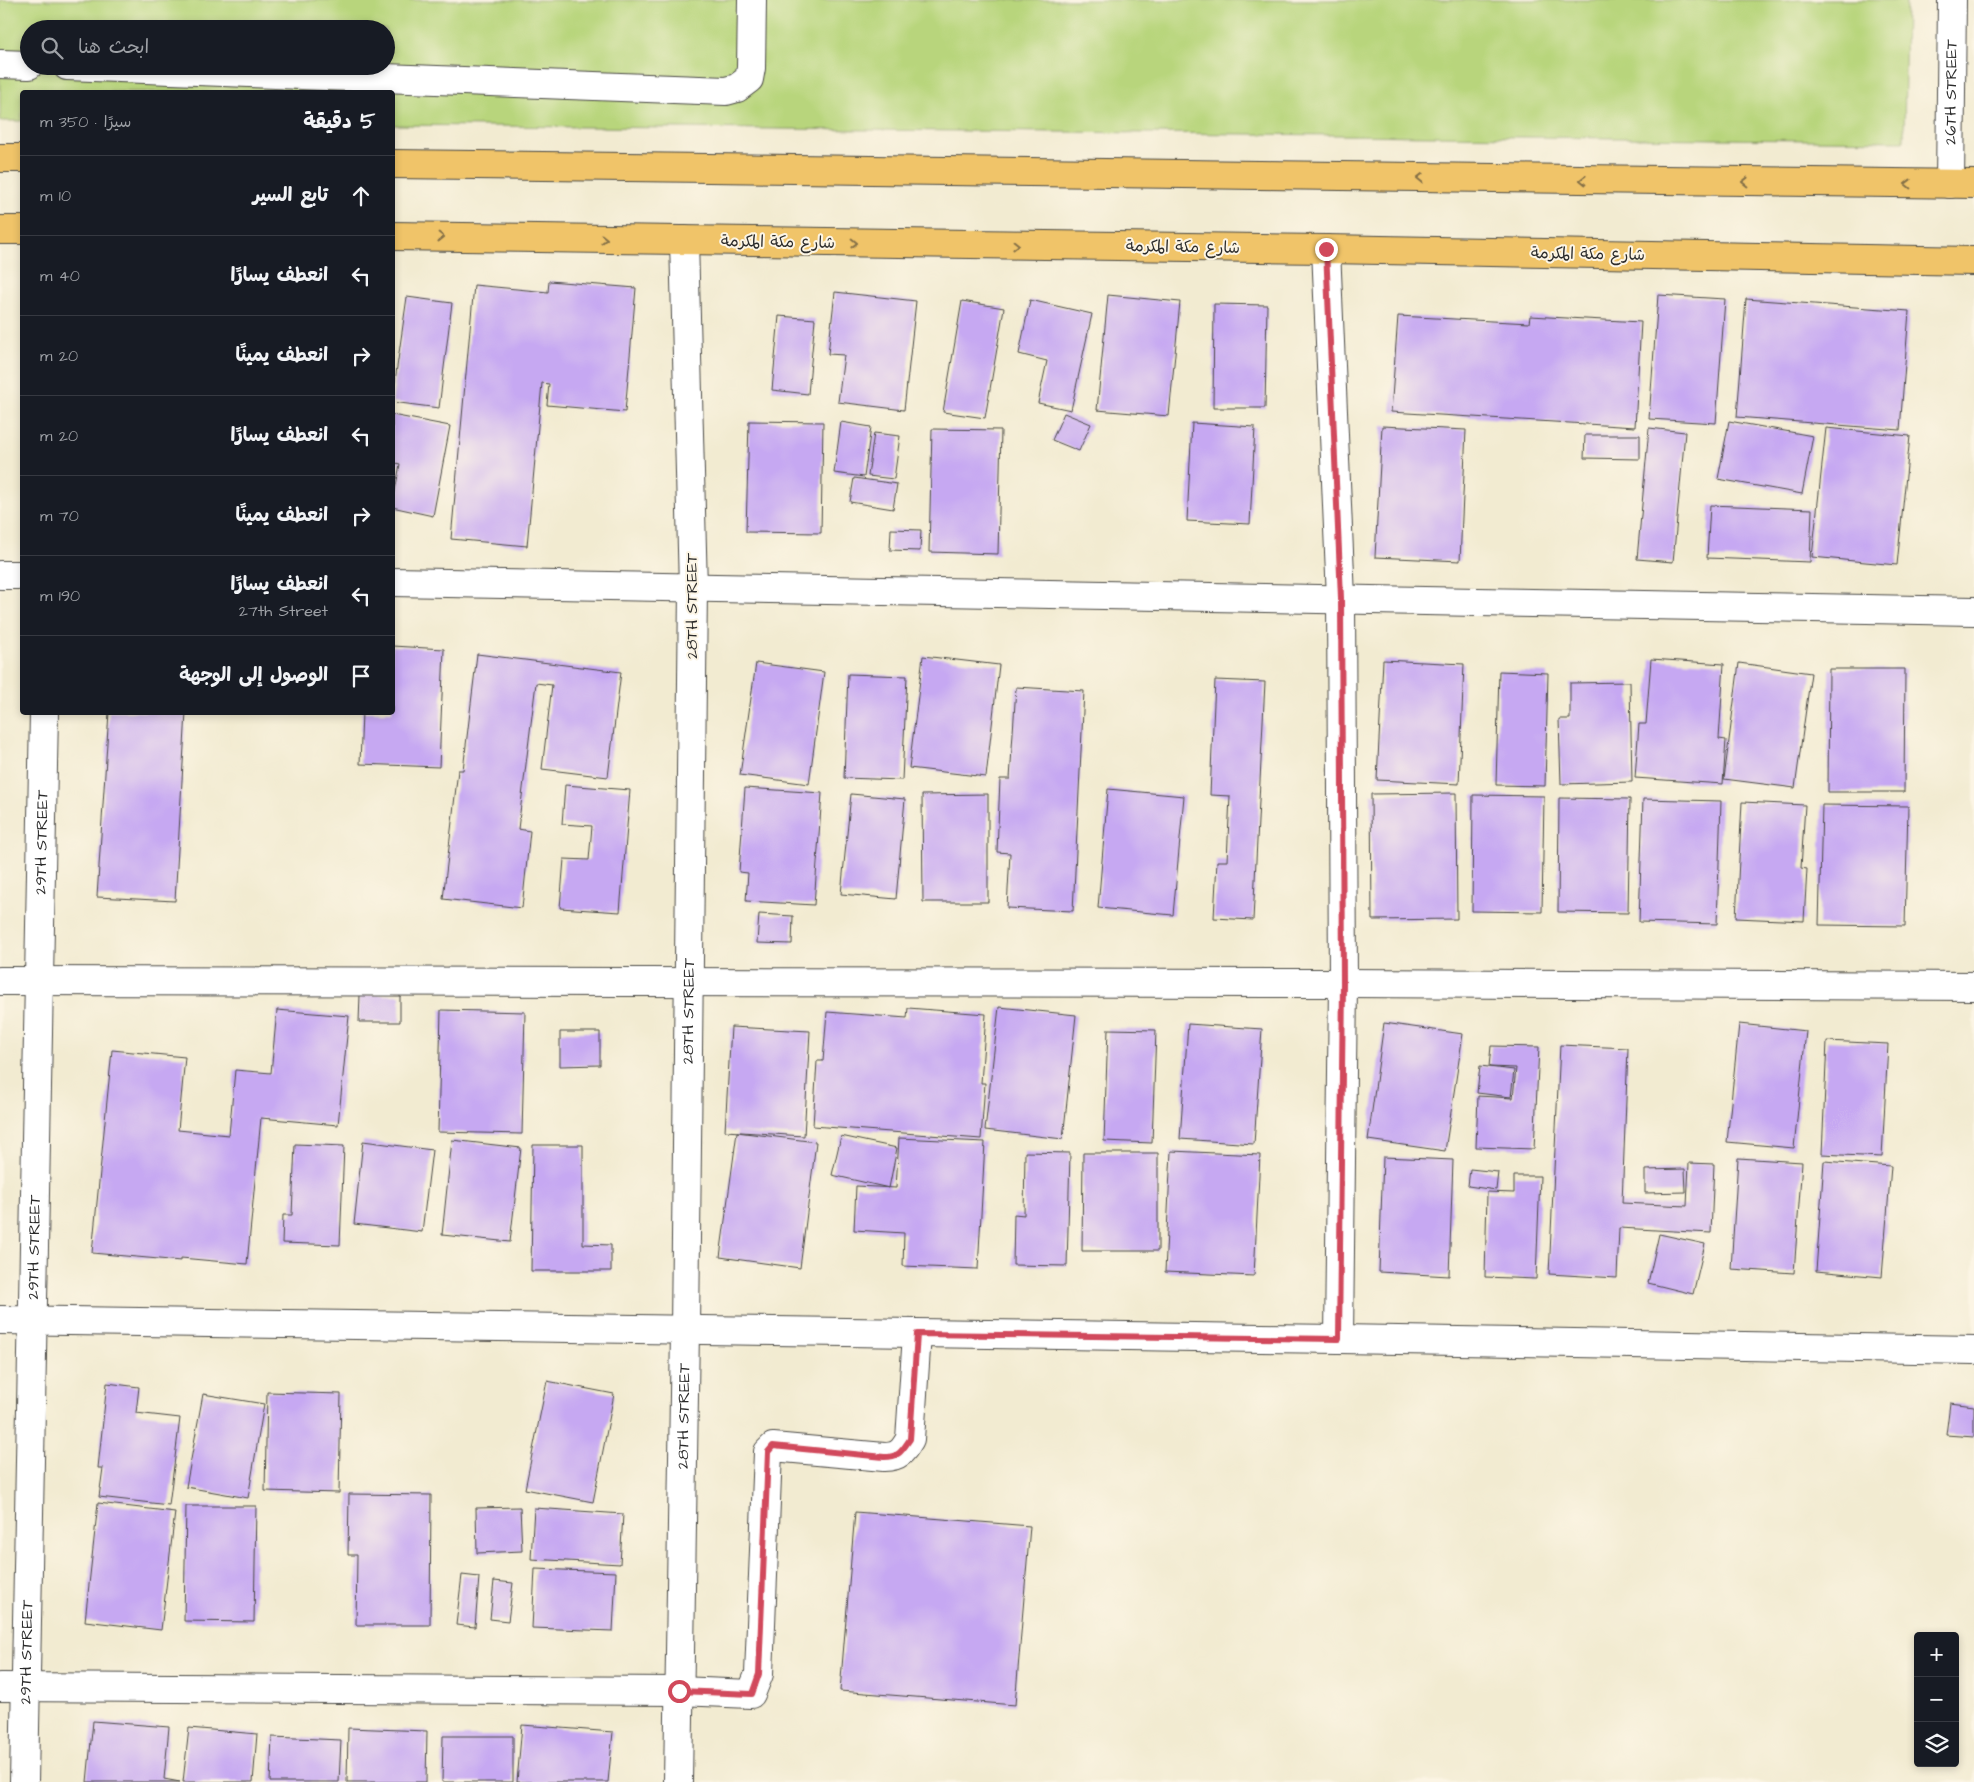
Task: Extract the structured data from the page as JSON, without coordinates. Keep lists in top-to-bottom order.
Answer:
{
  "streets": {
    "main road": ["شارع مكة المكرمة"],
    "street": ["26TH STREET", "28TH STREET", "29TH STREET"]
  },
  "crossings": [
    ["شارع مكة المكرمة", "28TH STREET"]
  ],
  "page": {
    "search": "ابحث هنا",
    "heading": ["5 دقيقة", "سيرًا · 350 m"],
    "list": [
      ["تابع السير", "10 m"],
      ["انعطف يسارًا", "40 m"],
      ["انعطف يمينًا", "20 m"],
      ["انعطف يسارًا", "20 m"],
      ["انعطف يمينًا", "70 m"],
      ["انعطف يسارًا", "27th Street", "190 m"],
      "الوصول إلى الوجهة"
    ],
    "map_buttons": ["+", "−"]
  }
}
